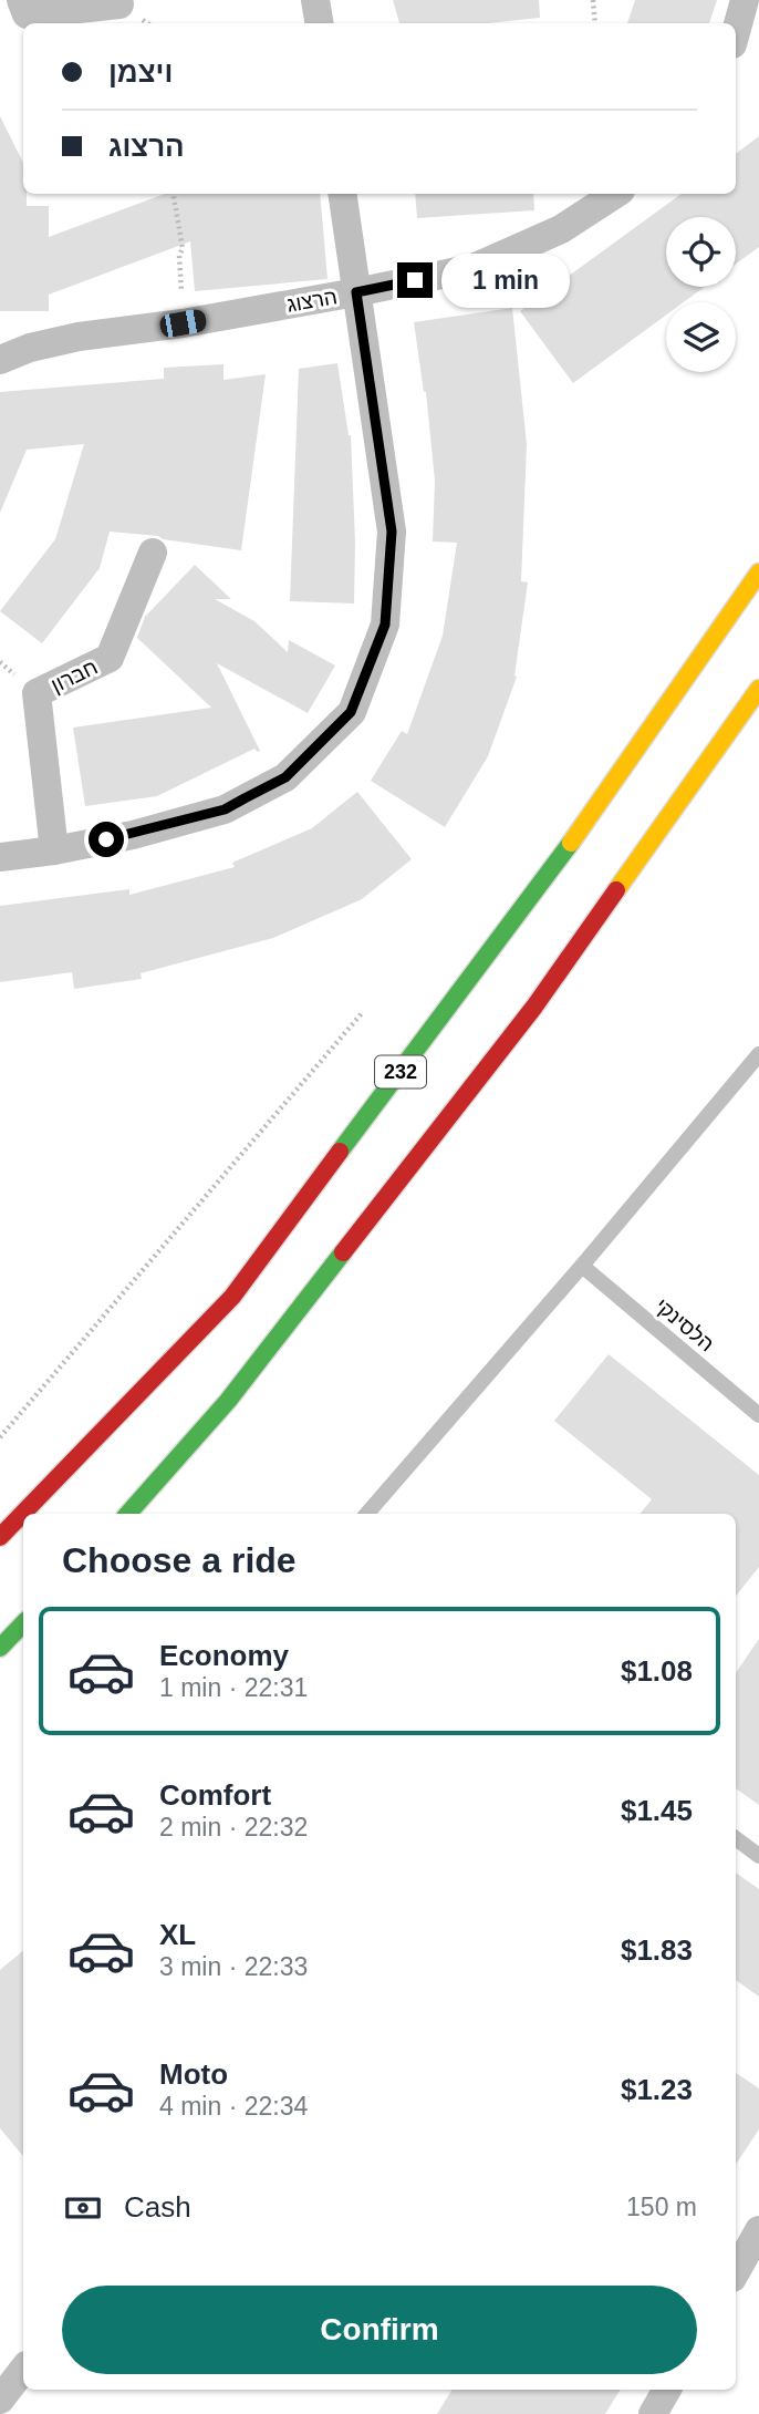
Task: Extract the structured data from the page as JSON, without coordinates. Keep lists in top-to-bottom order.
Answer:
{
  "streets": {
    "main road": ["232"],
    "street": ["הרצוג", "חברון"],
    "lane": ["הלסינקי"]
  },
  "page": {
    "banner": ["ויצמן", "הרצוג"],
    "bubble": "1 min",
    "heading": "Choose a ride",
    "list": [
      {
        "name": "Economy",
        "note": "1 min · 22:31",
        "value": "$1.08"
      },
      {
        "name": "Comfort",
        "note": "2 min · 22:32",
        "value": "$1.45"
      },
      {
        "name": "XL",
        "note": "3 min · 22:33",
        "value": "$1.83"
      },
      {
        "name": "Moto",
        "note": "4 min · 22:34",
        "value": "$1.23"
      }
    ],
    "pay": ["Cash", "150 m"],
    "buttons": "Confirm"
  }
}
